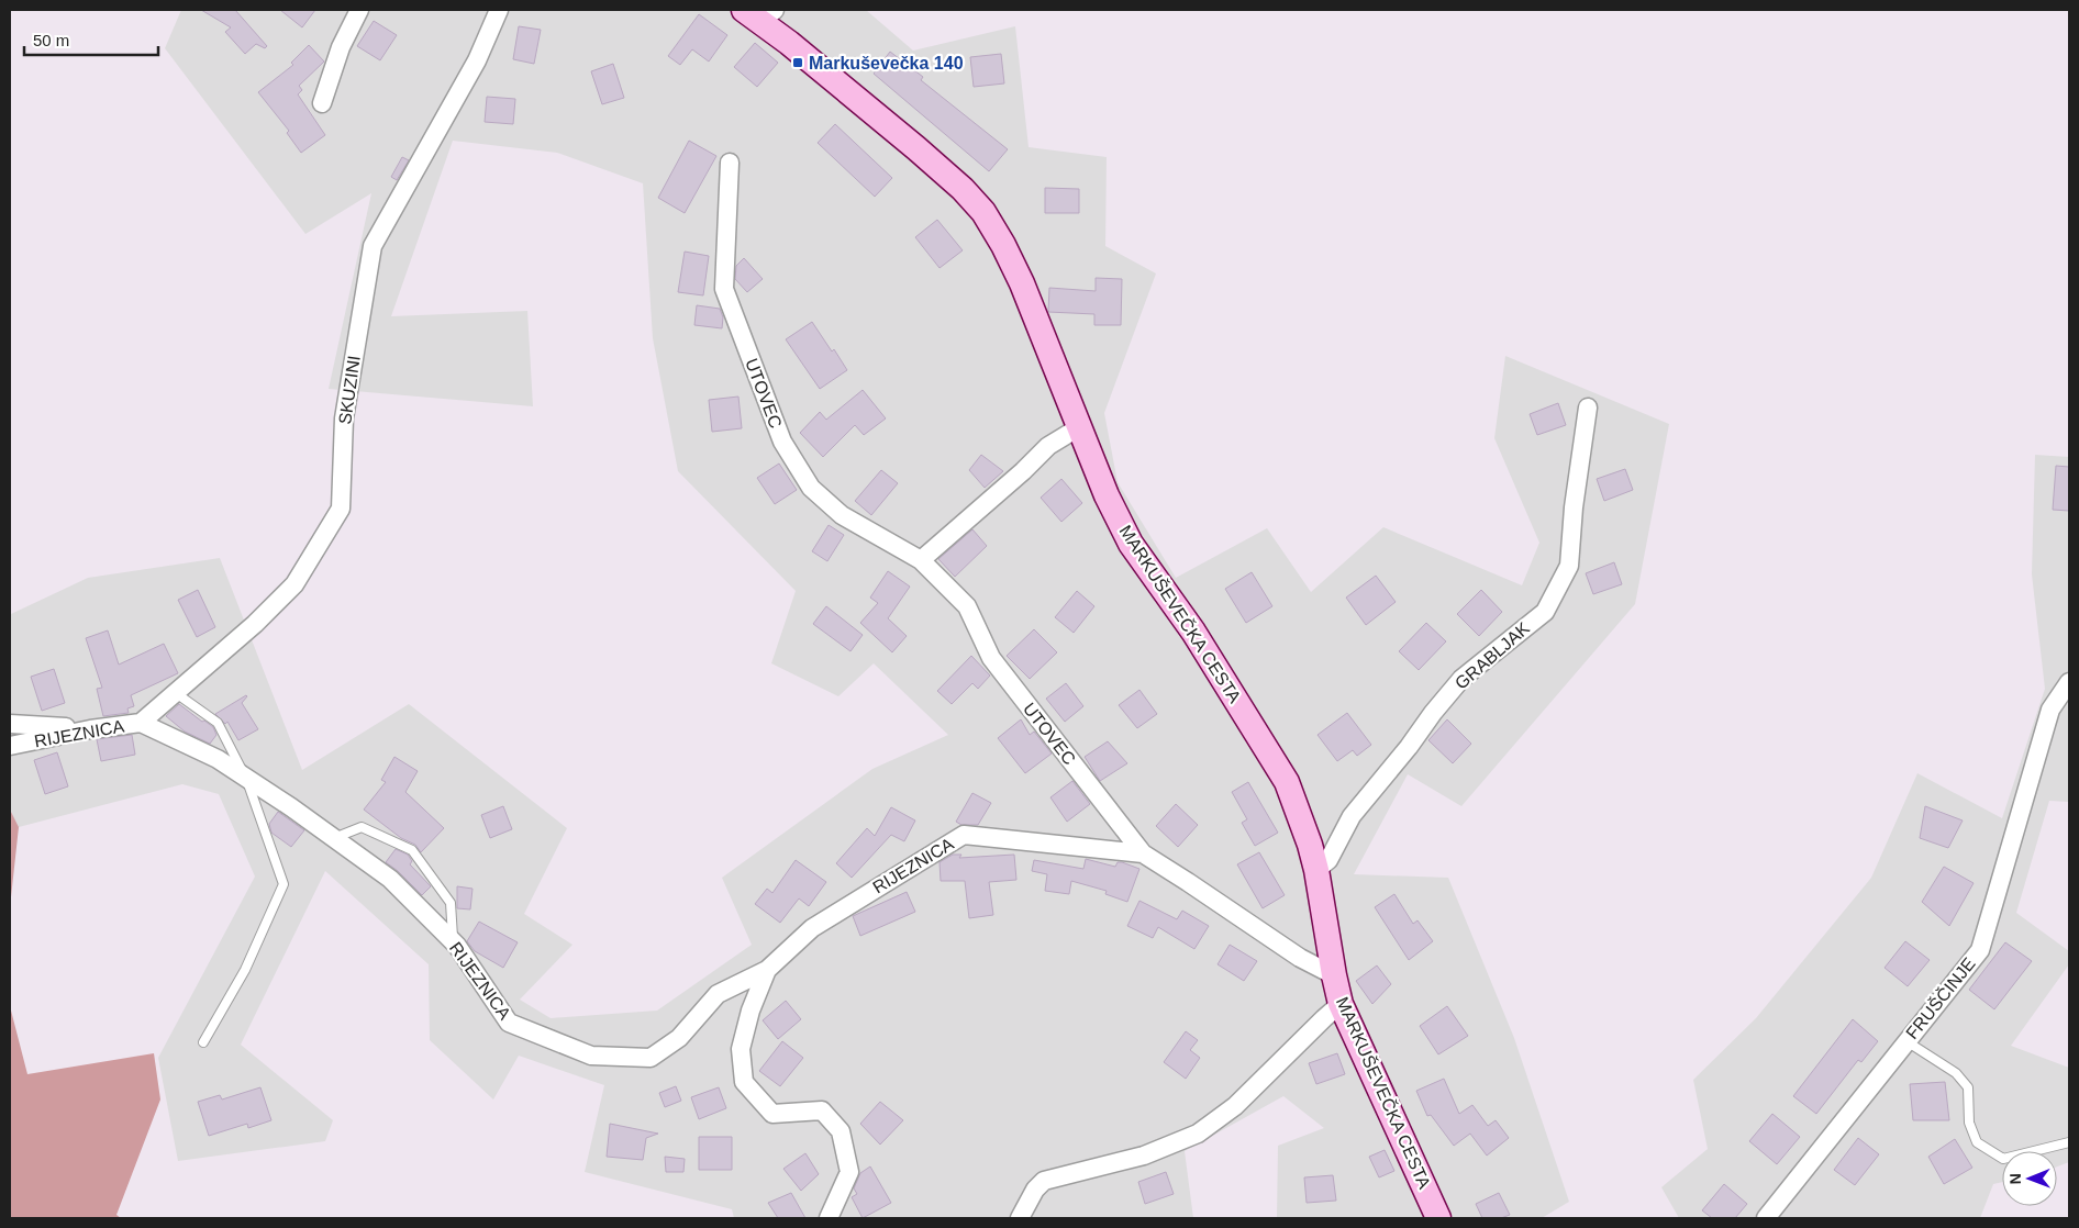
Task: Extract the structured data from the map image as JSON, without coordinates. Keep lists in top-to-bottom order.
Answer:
{
  "streets": {
    "main road": ["MARKUŠEVEČKA CESTA"],
    "street": [
      "SKUZINI",
      "UTOVEC",
      "GRABLJAK",
      "RIJEZNICA",
      "FRUŠČINJE"
    ]
  },
  "crossings": [
    ["SKUZINI", "RIJEZNICA"],
    ["UTOVEC", "RIJEZNICA"],
    ["MARKUŠEVEČKA CESTA", "GRABLJAK"],
    ["MARKUŠEVEČKA CESTA", "RIJEZNICA"]
  ],
  "places": {
    "transit": ["Markuševečka 140"]
  },
  "scale_bar": "50 m",
  "north": "left"
}
